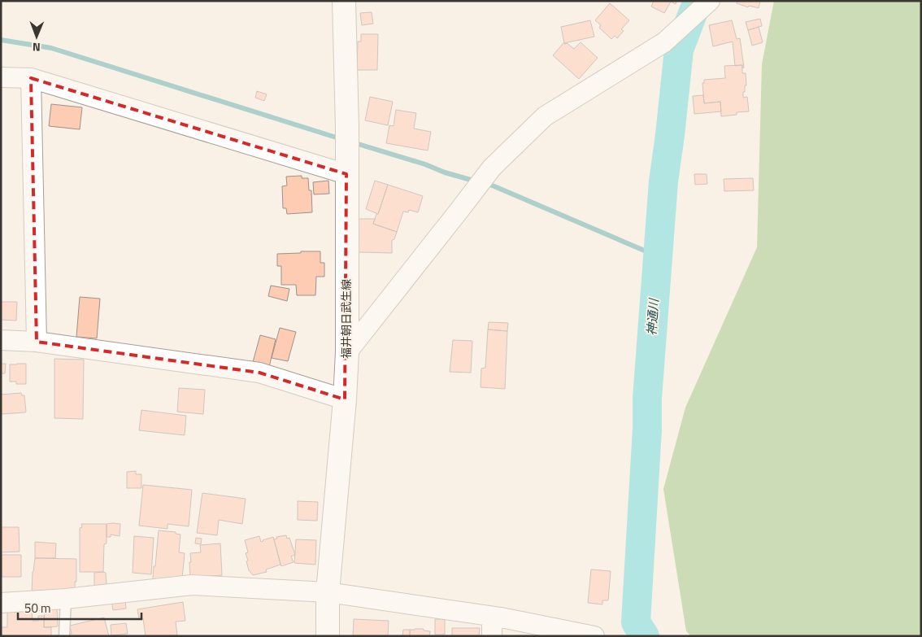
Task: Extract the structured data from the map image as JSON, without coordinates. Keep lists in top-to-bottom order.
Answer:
{
  "streets": {
    "main road": ["福井朝日武生線"]
  },
  "water": ["神通川"],
  "scale_bar": "50 m",
  "north": "bottom"
}
